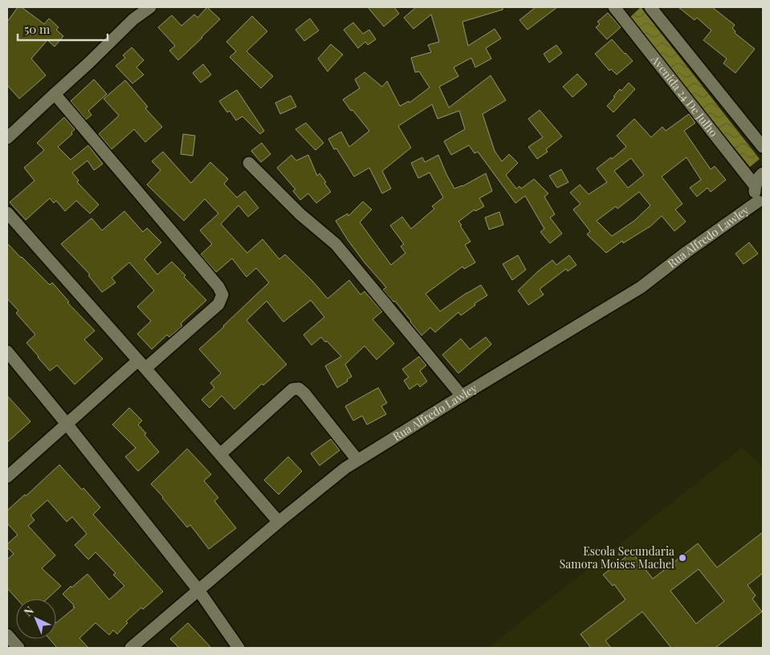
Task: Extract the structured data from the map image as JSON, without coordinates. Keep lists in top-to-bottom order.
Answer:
{
  "streets": {
    "street": ["Avenida 24 De Julho", "Rua Alfredo Lawley"]
  },
  "places": ["Escola Secundaria Samora Moises Machel"],
  "scale_bar": "50 m",
  "north": "top left"
}
